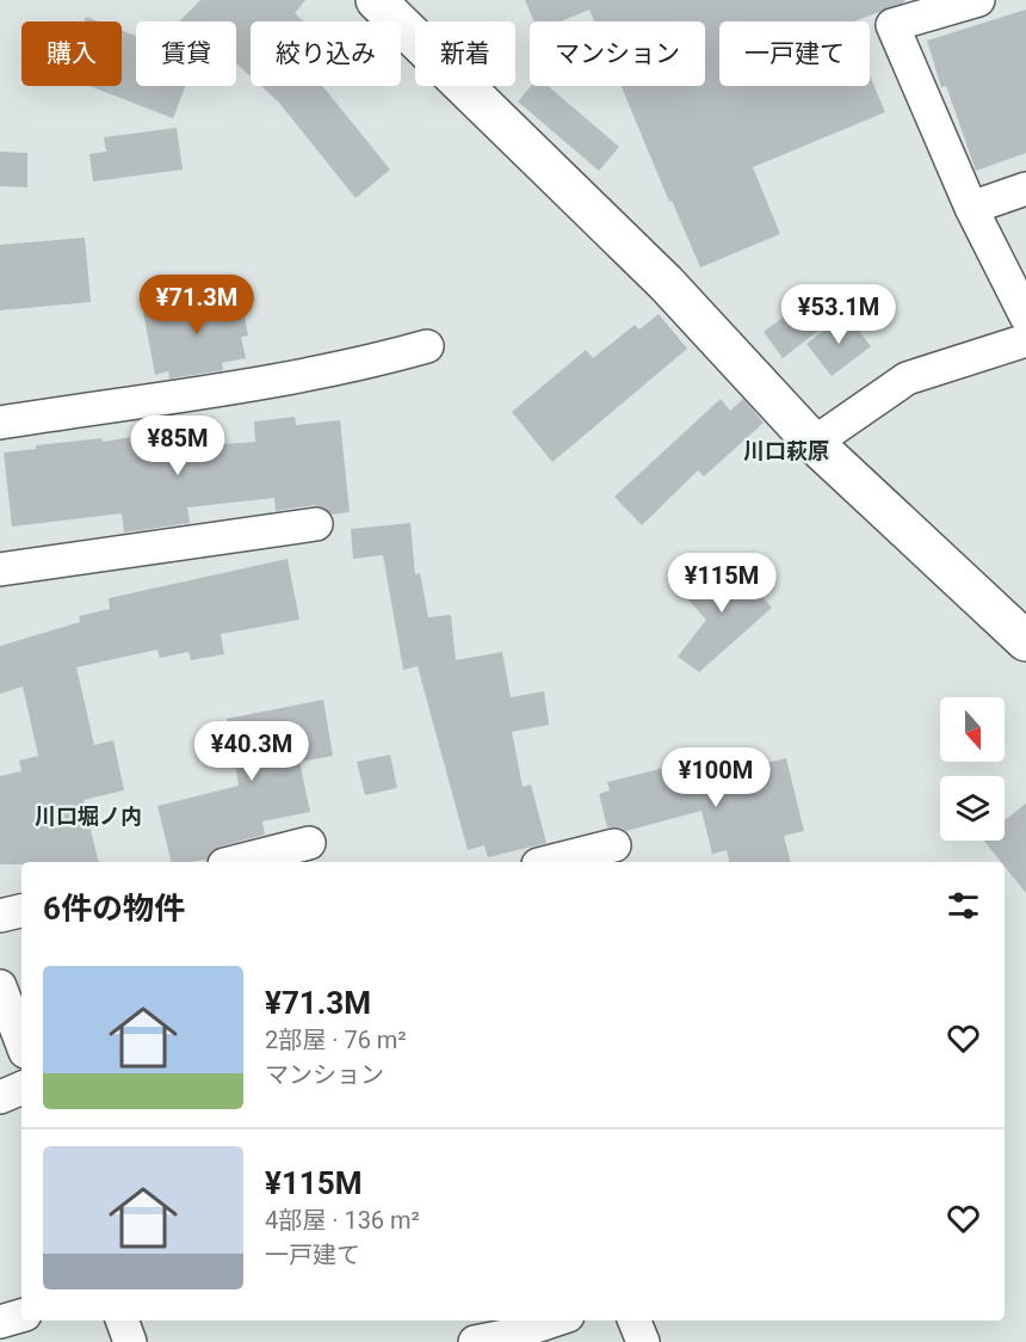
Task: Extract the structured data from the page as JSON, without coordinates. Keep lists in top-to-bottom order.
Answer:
{
  "districts": ["川口萩原", "川口堀ノ内"],
  "north": "bottom",
  "page": {
    "chip": [
      "購入",
      "賃貸",
      "絞り込み",
      "新着",
      "マンション",
      "一戸建て"
    ],
    "price": [
      "¥71.3M",
      "¥53.1M",
      "¥85M",
      "¥115M",
      "¥40.3M",
      "¥100M"
    ],
    "heading": "6件の物件",
    "list": [
      {
        "name": "¥71.3M",
        "note": "2部屋 · 76 m² · マンション"
      },
      {
        "name": "¥115M",
        "note": "4部屋 · 136 m² · 一戸建て"
      }
    ]
  }
}
